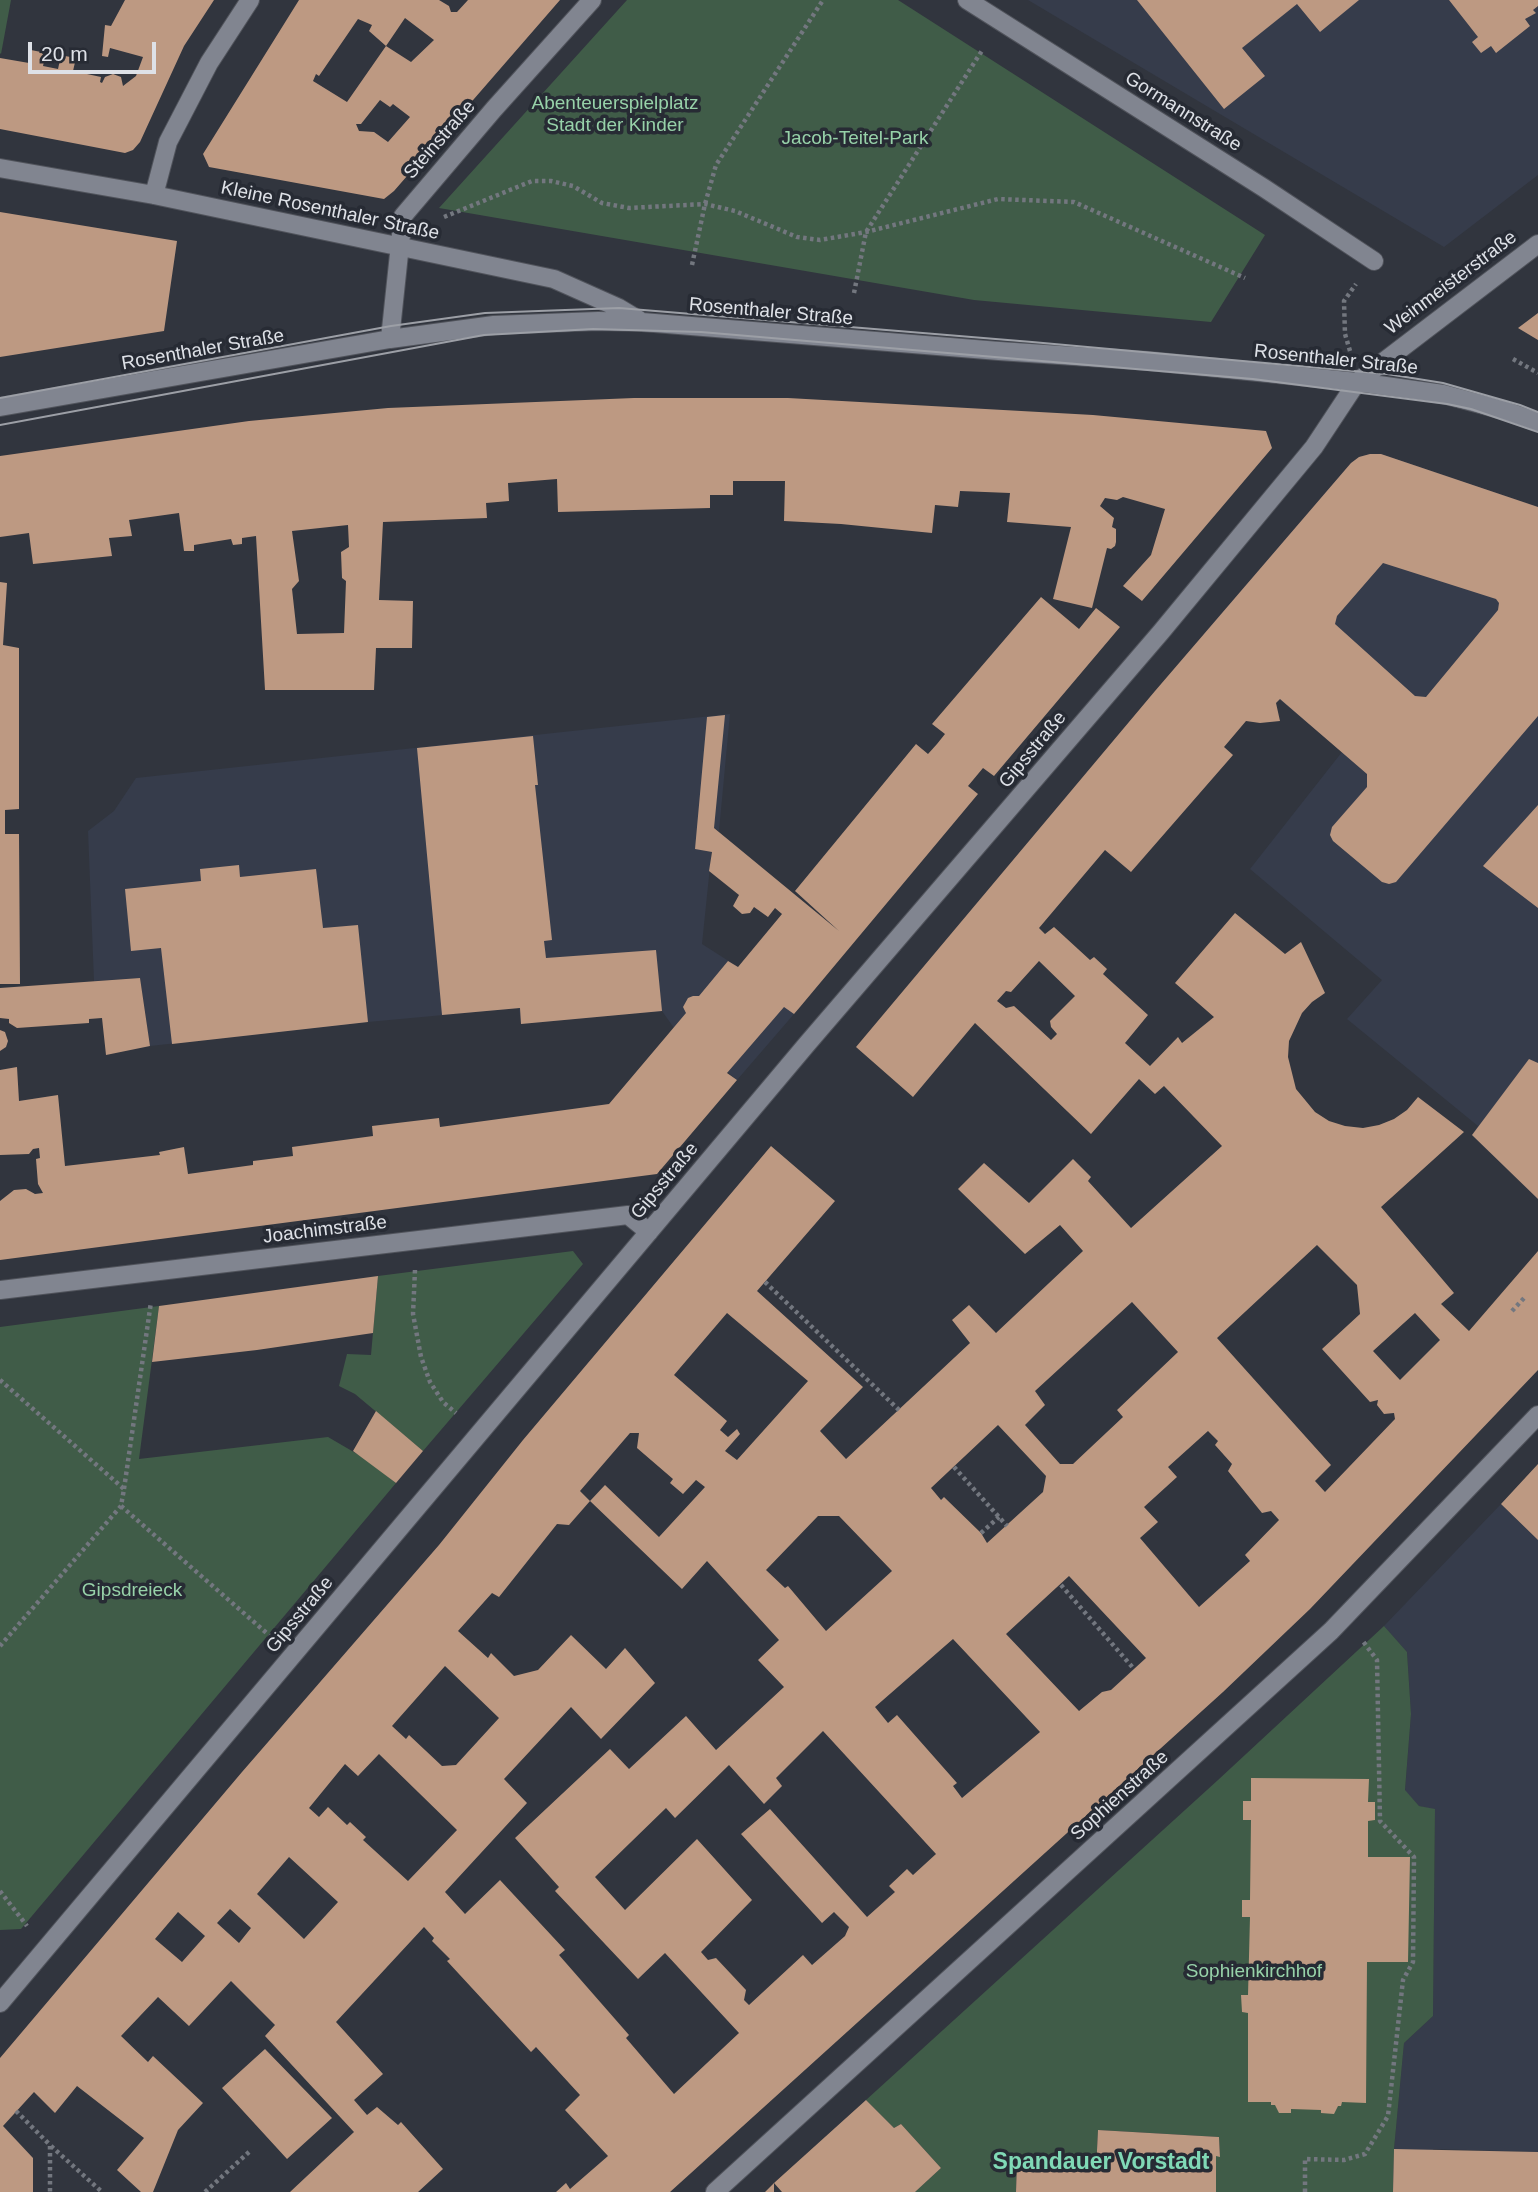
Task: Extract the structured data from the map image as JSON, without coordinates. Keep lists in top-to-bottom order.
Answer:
{
  "streets": {
    "street": [
      "Gormannstraße",
      "Steinstraße",
      "Kleine Rosenthaler Straße",
      "Weinmeisterstraße",
      "Rosenthaler Straße",
      "Gipsstraße",
      "Joachimstraße",
      "Sophienstraße"
    ]
  },
  "crossings": [
    ["Steinstraße", "Kleine Rosenthaler Straße"],
    ["Steinstraße", "Rosenthaler Straße"],
    ["Kleine Rosenthaler Straße", "Rosenthaler Straße"],
    ["Weinmeisterstraße", "Rosenthaler Straße"],
    ["Weinmeisterstraße", "Gipsstraße"],
    ["Rosenthaler Straße", "Gipsstraße"],
    ["Gipsstraße", "Joachimstraße"]
  ],
  "districts": ["Spandauer Vorstadt"],
  "parks": [
    "Abenteuerspielplatz Stadt der Kinder",
    "Jacob-Teitel-Park",
    "Gipsdreieck",
    "Sophienkirchhof"
  ],
  "scale_bar": "20 m"
}
